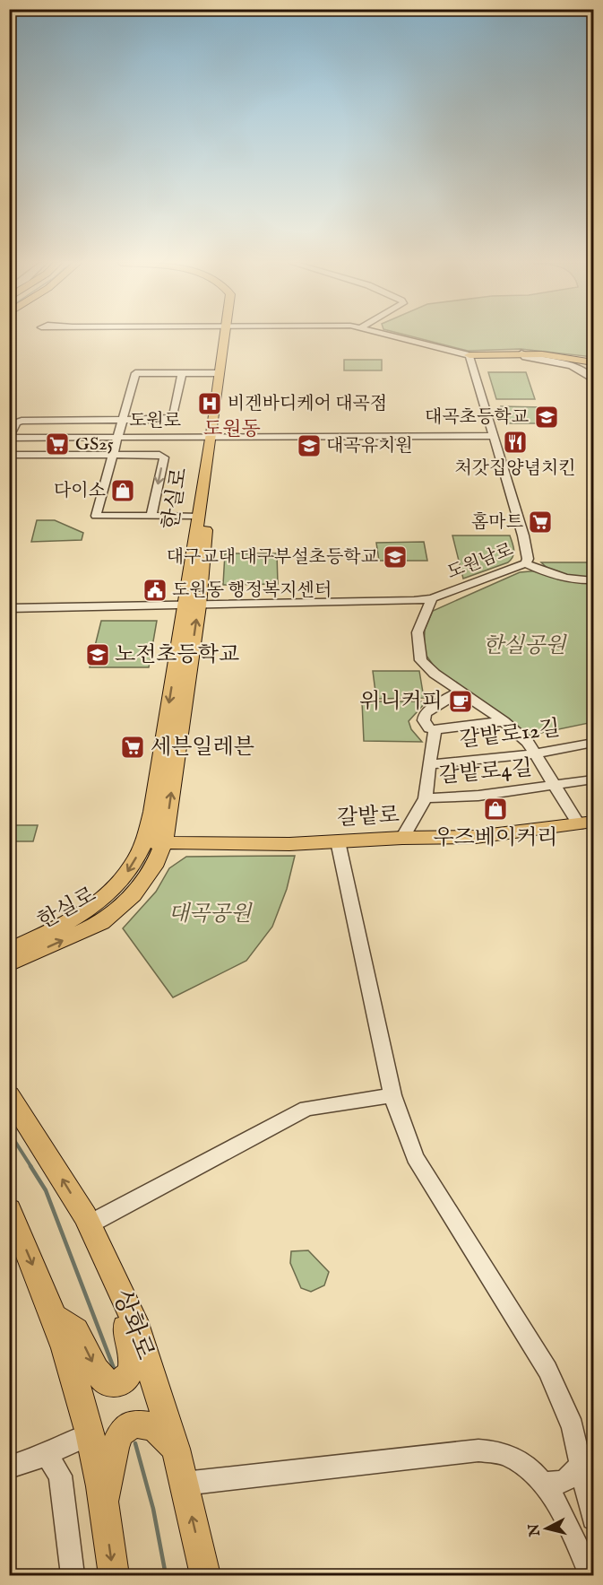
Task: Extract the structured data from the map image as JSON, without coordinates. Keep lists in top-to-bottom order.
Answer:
{
  "streets": {
    "main road": ["한실로", "갈밭로", "상화로"],
    "street": [
      "도원로",
      "도원남로",
      "갈밭로12길",
      "갈밭로4길"
    ]
  },
  "crossings": [
    ["도원로", "한실로"],
    ["도원로", "도원남로"],
    ["한실로", "도원남로"],
    ["한실로", "갈밭로"],
    ["갈밭로12길", "갈밭로"],
    ["갈밭로4길", "갈밭로"]
  ],
  "districts": ["도원동"],
  "parks": ["한실공원", "대곡공원"],
  "places": {
    "hospital": ["비겐바디케어 대곡점"],
    "school or university": [
      "대곡초등학교",
      "대곡유치원",
      "대구교대 대구부설초등학교",
      "노전초등학교"
    ],
    "restaurant": ["처갓집양념치킨"],
    "supermarket": ["GS25", "홈마트", "세븐일레븐"],
    "shop": ["다이소", "우즈베이커리"],
    "public building": ["도원동 행정복지센터"],
    "cafe": ["위니커피"]
  },
  "north": "left"
}
